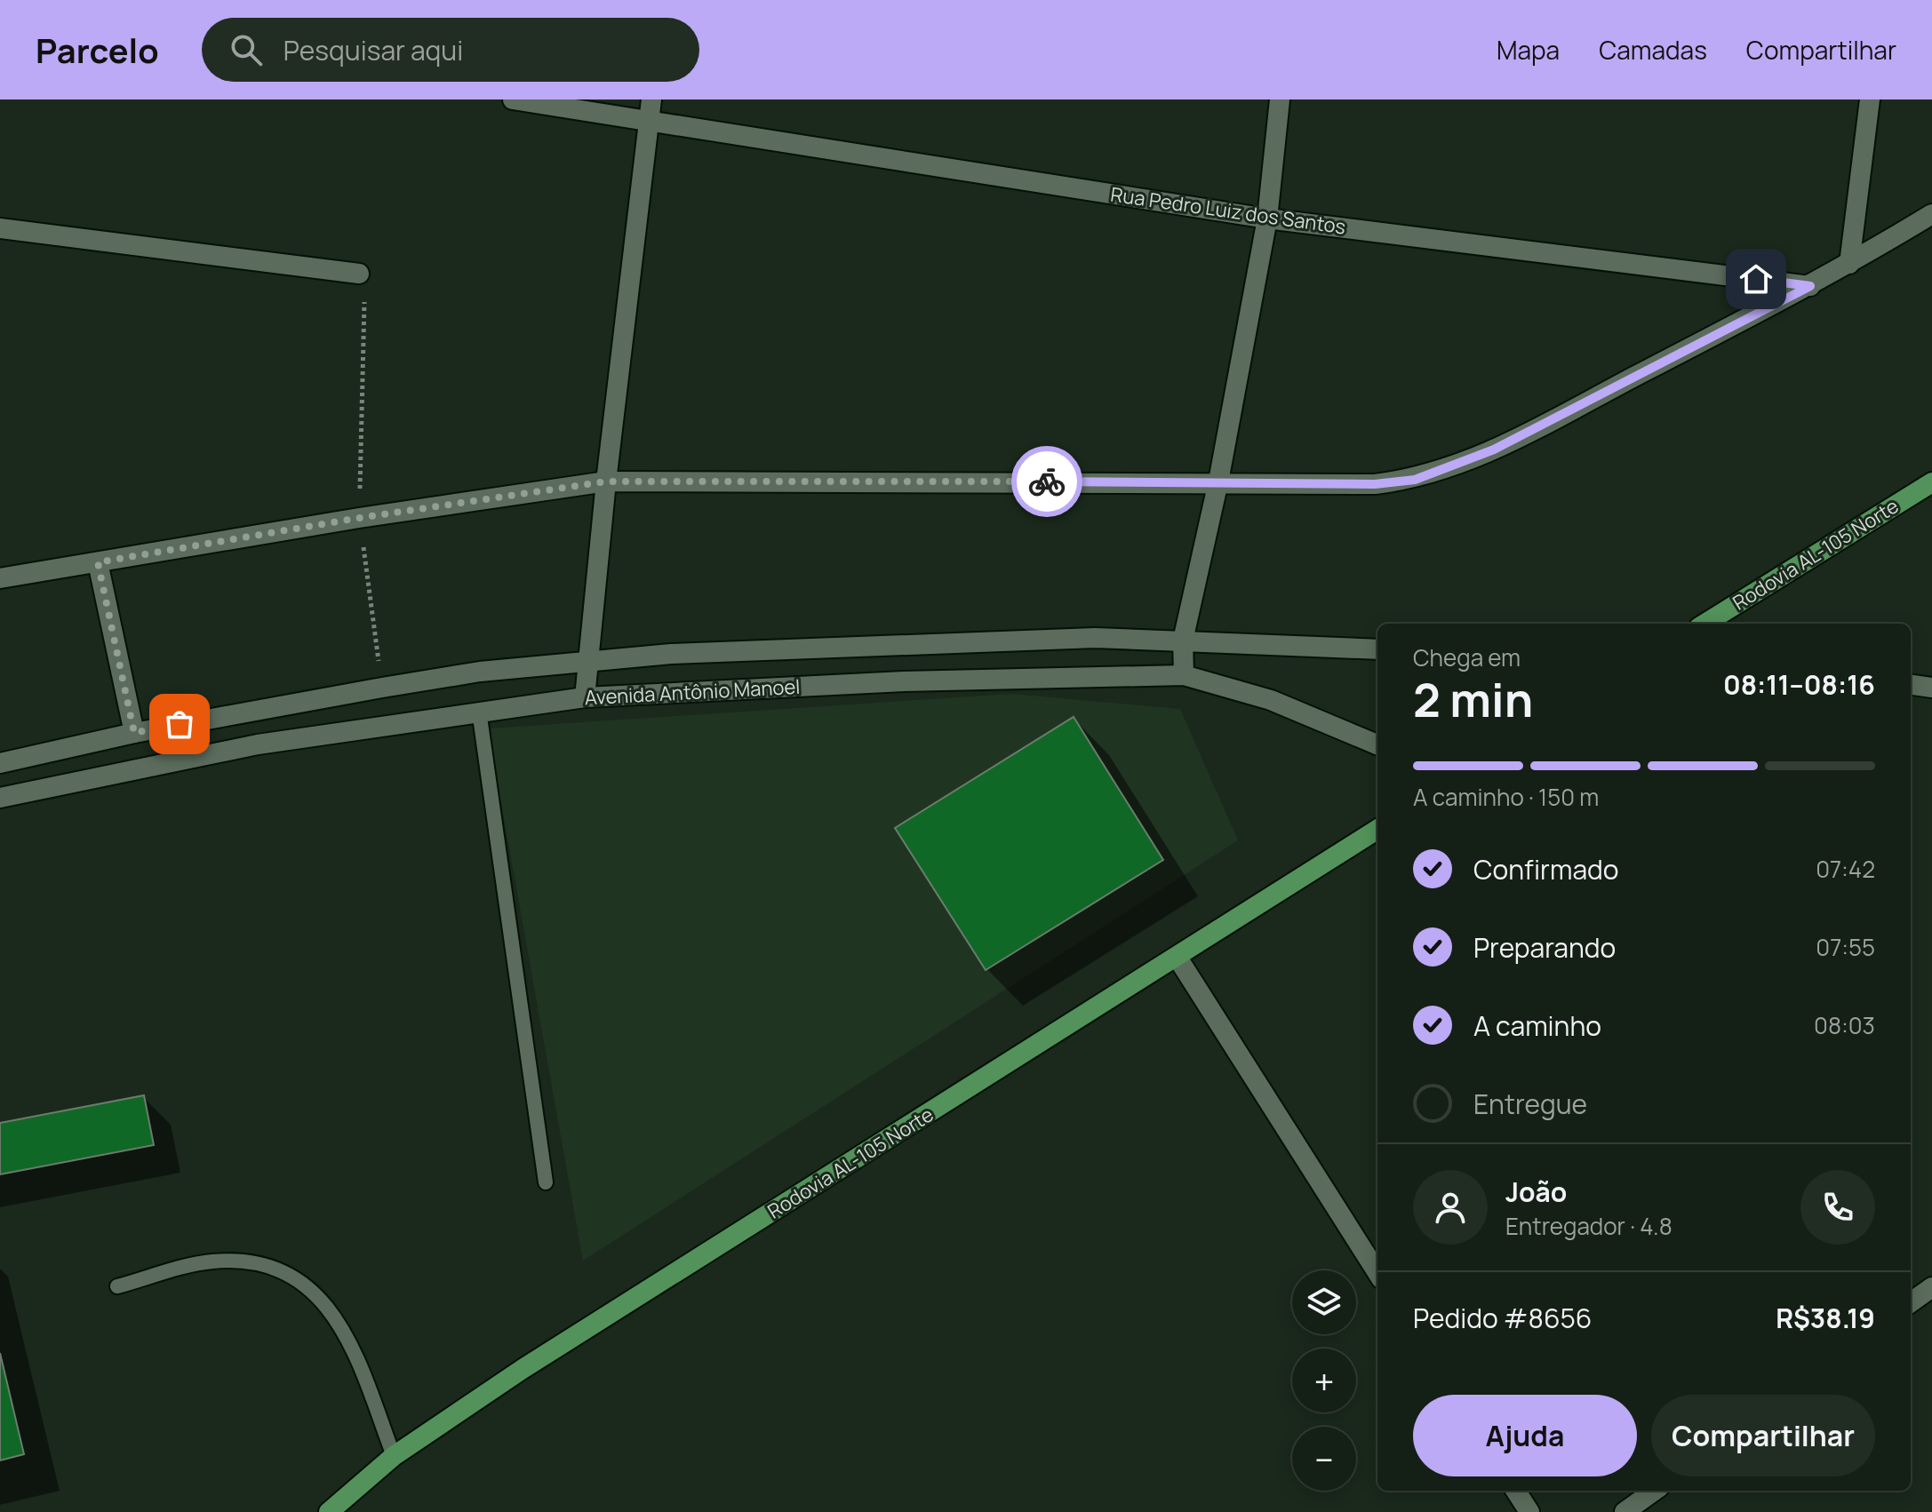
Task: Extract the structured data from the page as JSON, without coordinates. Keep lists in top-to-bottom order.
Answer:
{
  "streets": {
    "main road": ["Rodovia AL-105 Norte"],
    "street": ["Rua Pedro Luiz dos Santos", "Avenida Antônio Manoel"]
  },
  "page": {
    "header": "Parcelo",
    "search": "Pesquisar aqui",
    "nav": ["Mapa", "Camadas", "Compartilhar"],
    "heading": ["2 min", "Chega em", "08:11–08:16"],
    "panel": [
      "João",
      "Entregador · 4.8",
      "Pedido #8656",
      "R$38.19"
    ],
    "bar": "A caminho · 150 m",
    "list": [
      ["Confirmado", "07:42"],
      ["Preparando", "07:55"],
      ["A caminho", "08:03"],
      "Entregue"
    ],
    "map_buttons": ["+", "−"],
    "buttons": ["Ajuda", "Compartilhar"]
  }
}
